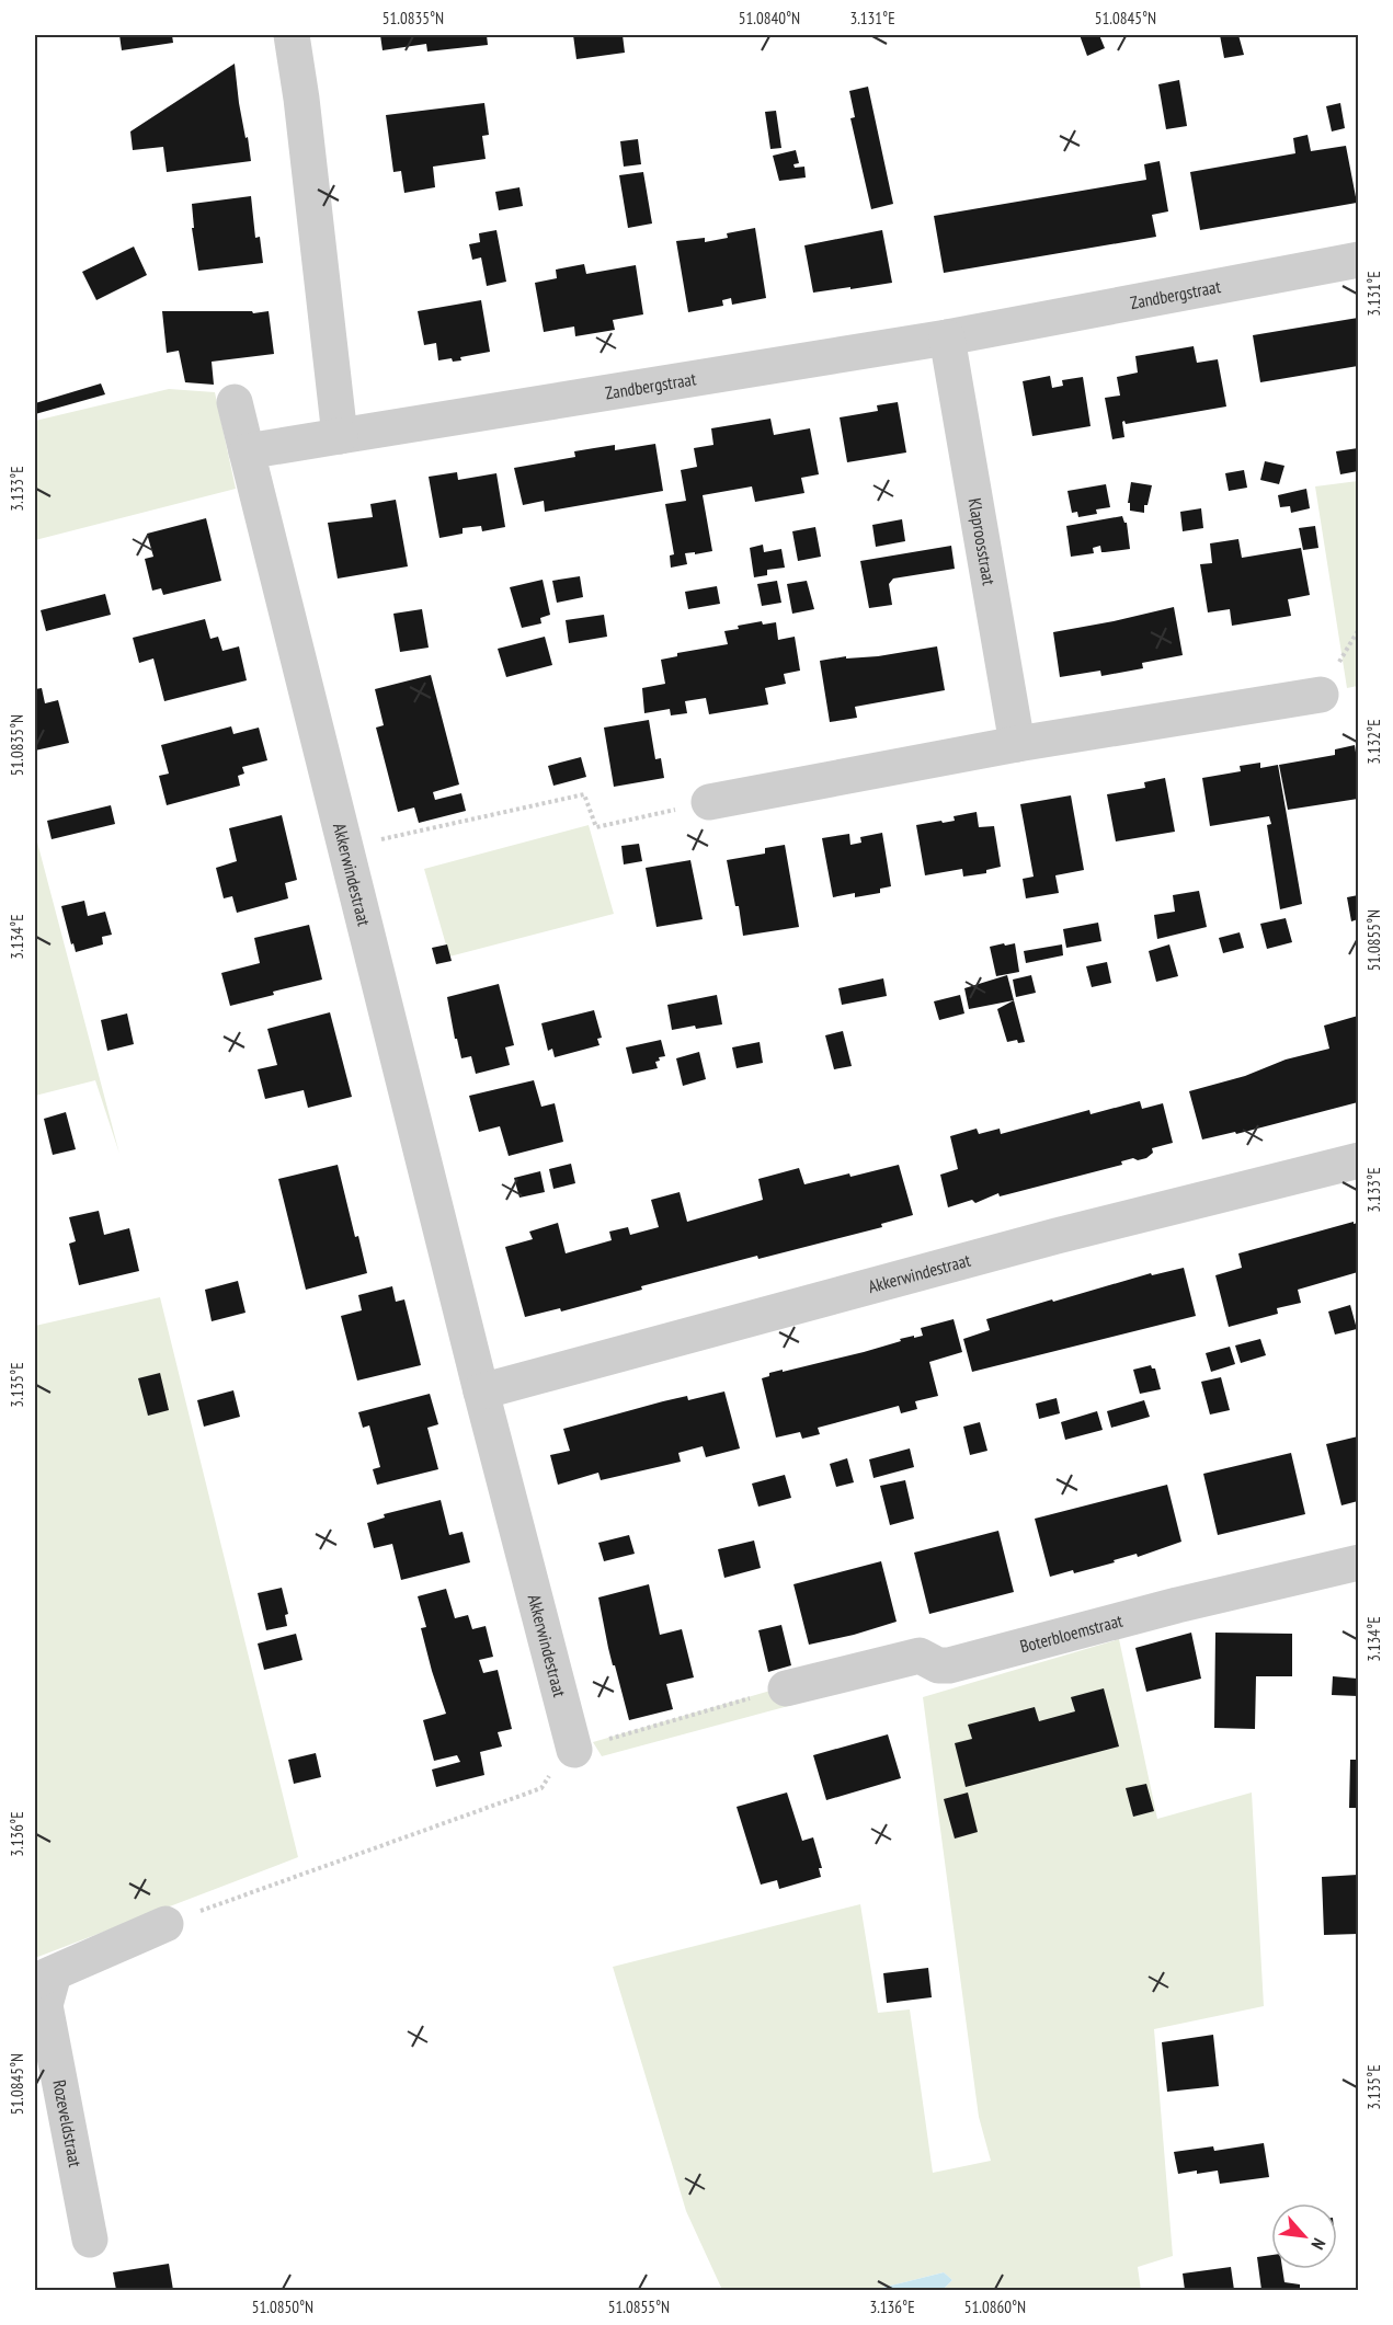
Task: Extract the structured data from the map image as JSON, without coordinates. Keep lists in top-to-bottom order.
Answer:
{
  "streets": {
    "street": [
      "Zandbergstraat",
      "Klaproosstraat",
      "Akkerwindestraat",
      "Boterbloemstraat",
      "Rozeveldstraat"
    ]
  },
  "crossings": [
    ["Zandbergstraat", "Klaproosstraat"]
  ],
  "north": "bottom right",
  "coordinates": [
    "51.0835°N",
    "51.0840°N",
    "3.131°E",
    "51.0845°N",
    "3.133°E",
    "3.132°E",
    "3.134°E",
    "51.0855°N",
    "3.135°E",
    "3.136°E",
    "51.0850°N",
    "51.0860°N"
  ]
}
